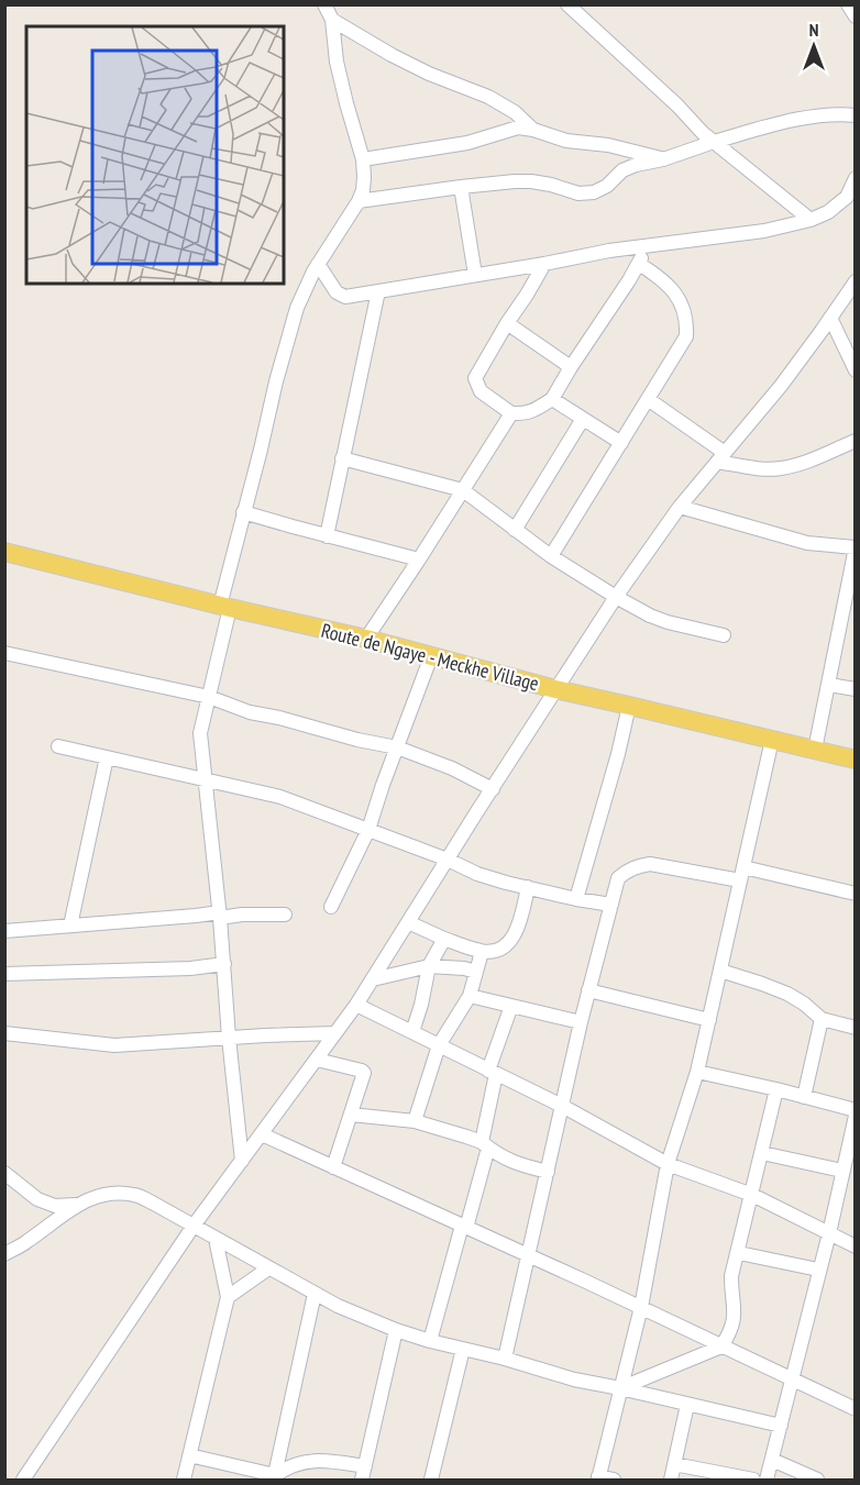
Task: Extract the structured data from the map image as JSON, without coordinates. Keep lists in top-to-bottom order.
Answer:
{
  "streets": {
    "main road": ["Route de Ngaye - Meckhe Village"]
  },
  "north": "top"
}
